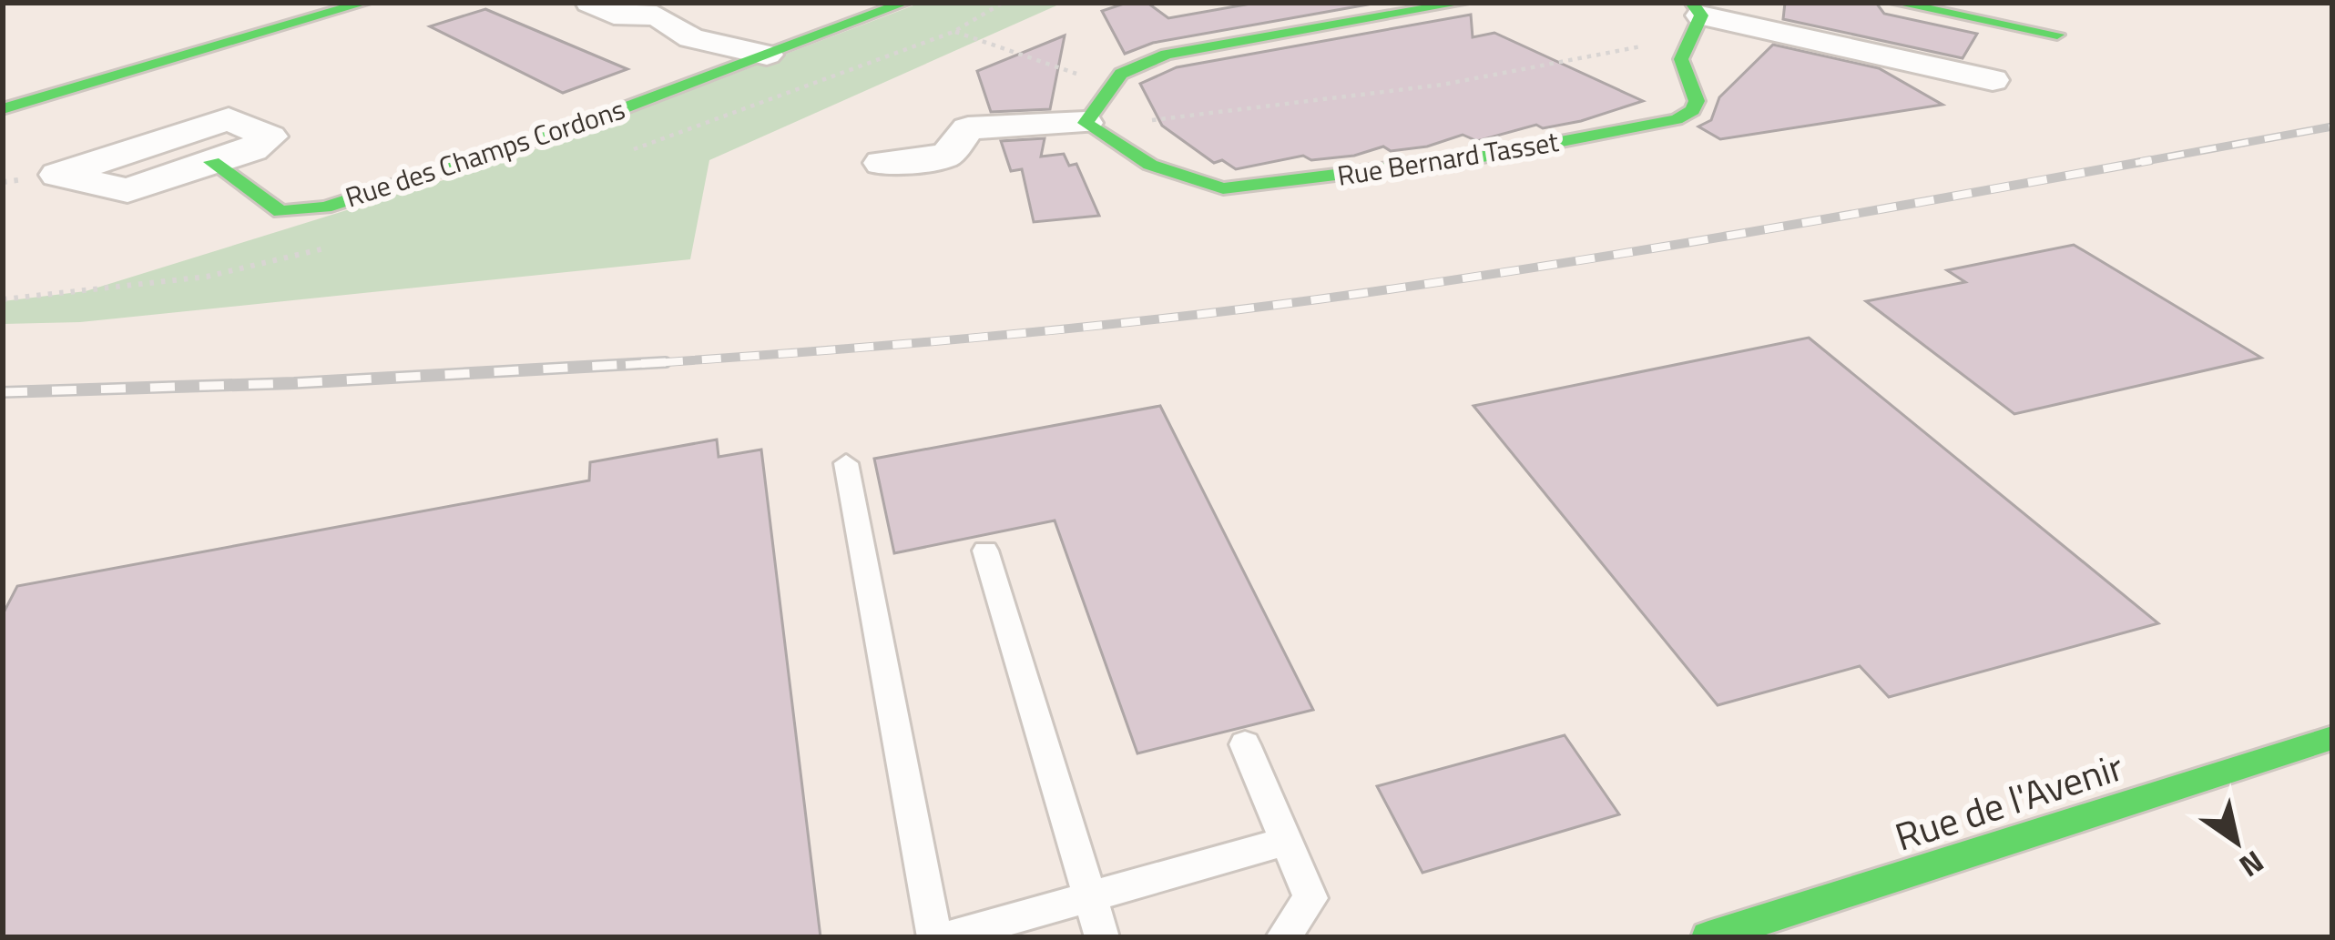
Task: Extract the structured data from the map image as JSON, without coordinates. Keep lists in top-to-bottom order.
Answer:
{
  "streets": {
    "street": ["Rue des Champs Cordons", "Rue Bernard Tasset", "Rue de l'Avenir"]
  },
  "north": "bottom right"
}
